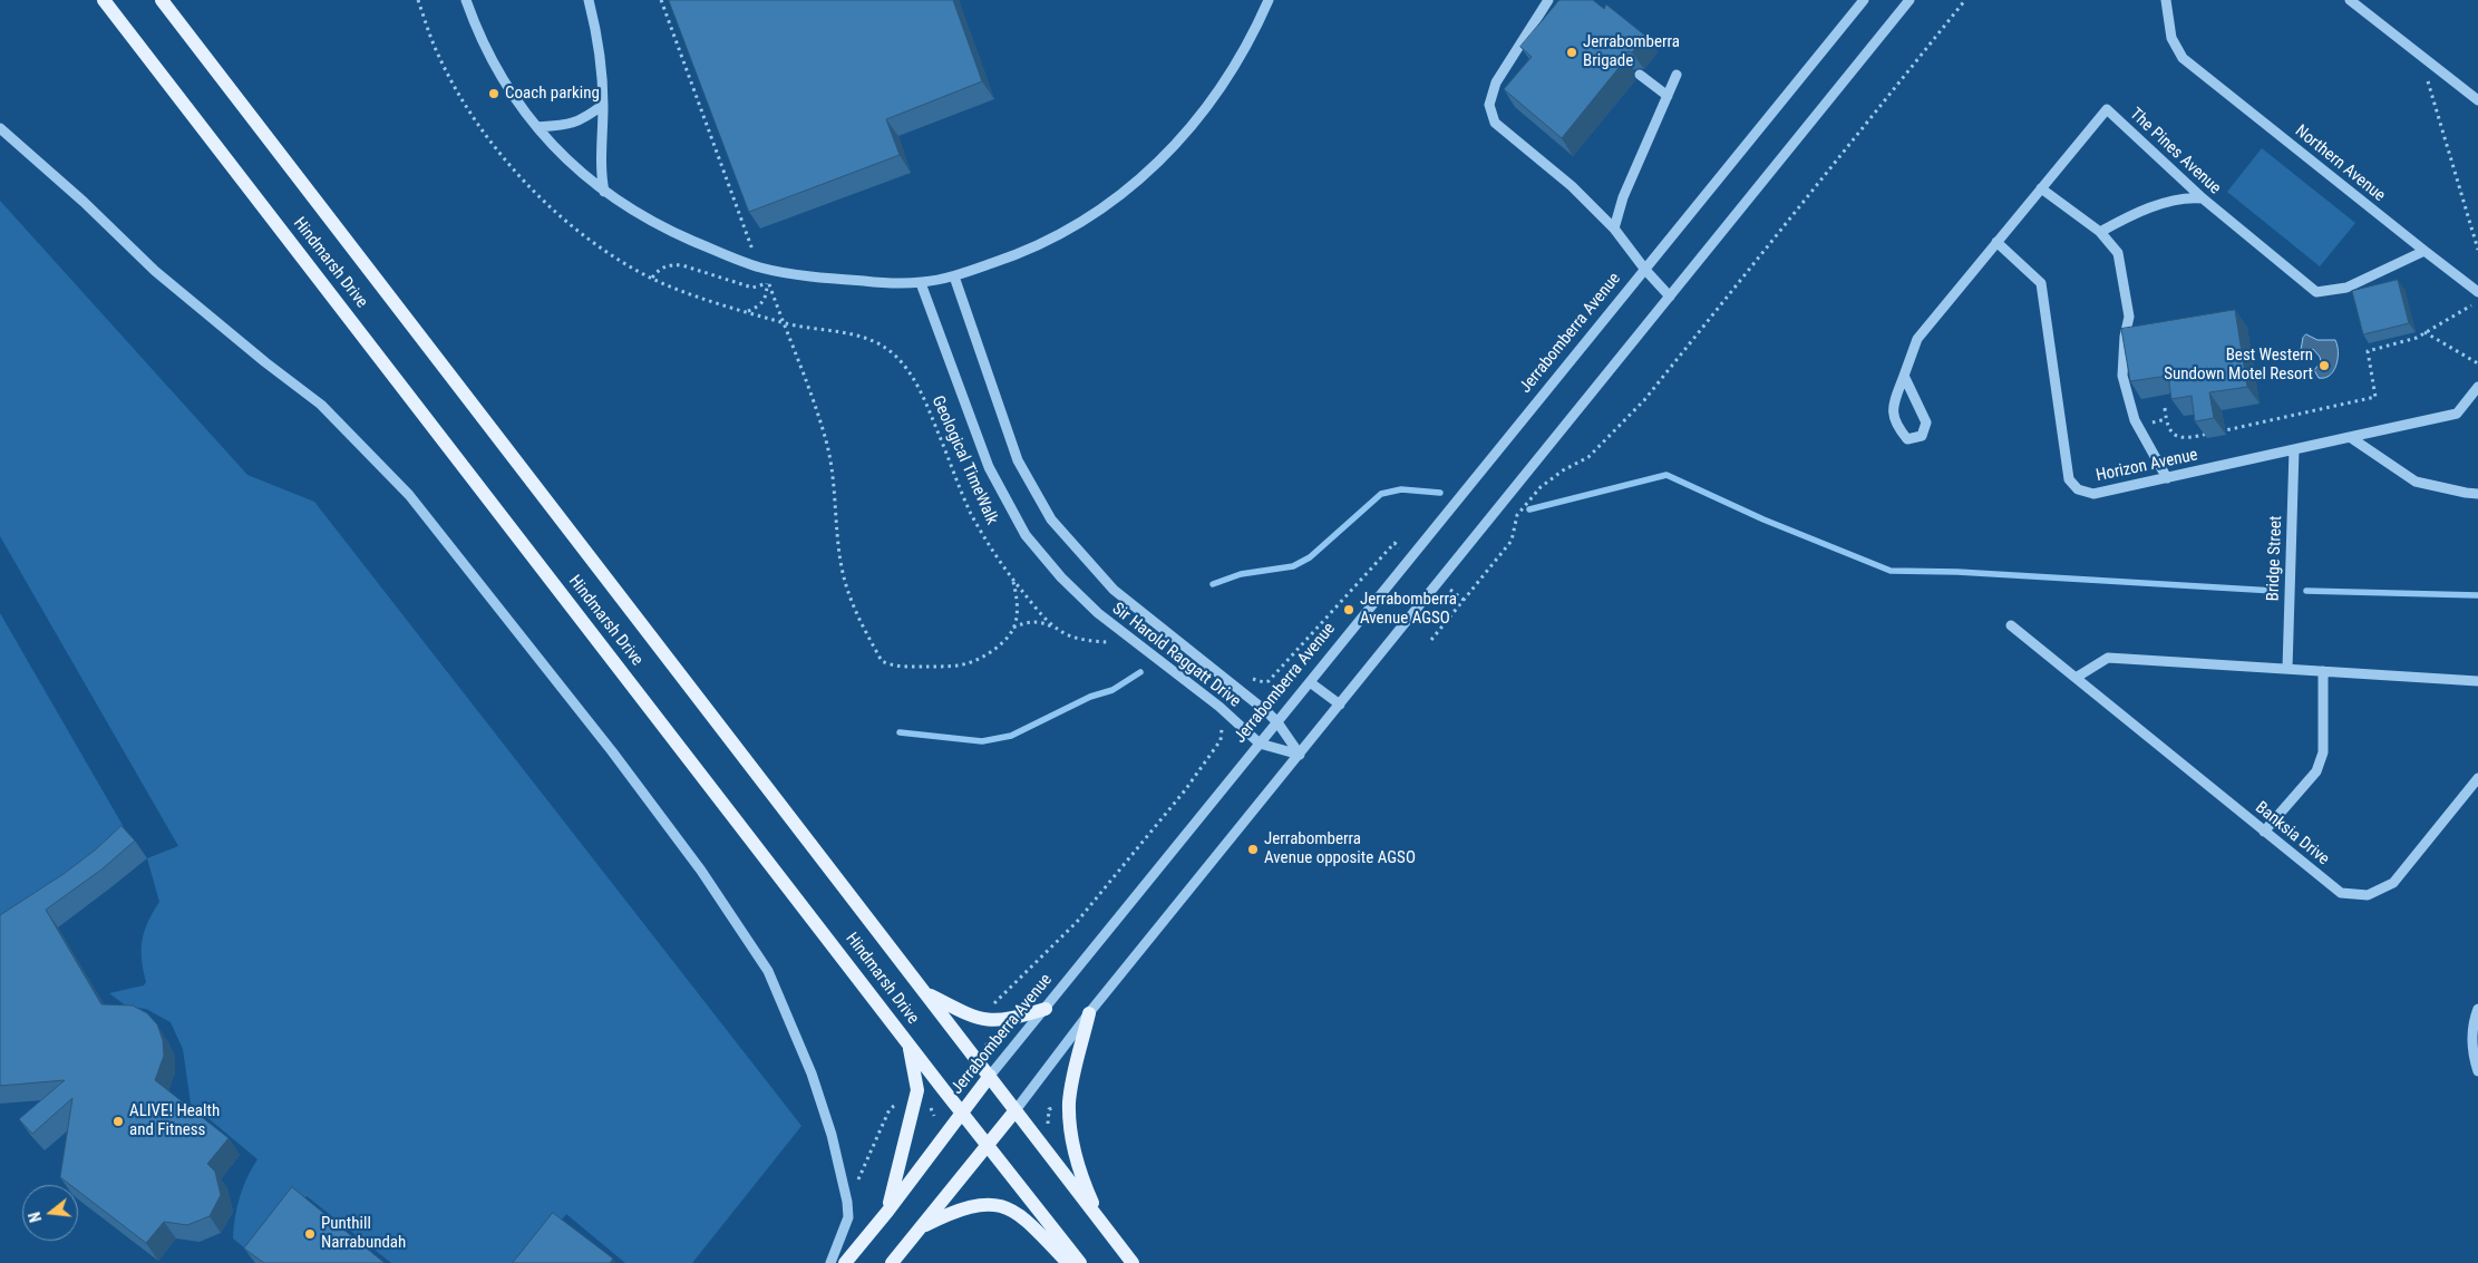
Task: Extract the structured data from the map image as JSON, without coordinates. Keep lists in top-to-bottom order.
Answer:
{
  "streets": {
    "main road": ["Hindmarsh Drive", "Jerrabomberra Avenue"],
    "street": [
      "The Pines Avenue",
      "Northern Avenue",
      "Horizon Avenue",
      "Bridge Street",
      "Sir Harold Raggatt Drive",
      "Banksia Drive"
    ],
    "path": ["Geological TimeWalk"]
  },
  "crossings": [
    ["The Pines Avenue", "Northern Avenue"],
    ["The Pines Avenue", "Horizon Avenue"],
    ["Hindmarsh Drive", "Jerrabomberra Avenue"],
    ["Jerrabomberra Avenue", "Sir Harold Raggatt Drive"],
    ["Horizon Avenue", "Bridge Street"]
  ],
  "places": [
    "Jerrabomberra Brigade",
    "Coach parking",
    "Best Western Sundown Motel Resort",
    "Jerrabomberra Avenue AGSO",
    "Jerrabomberra Avenue opposite AGSO",
    "ALIVE! Health and Fitness",
    "Punthill Narrabundah"
  ],
  "north": "left"
}
